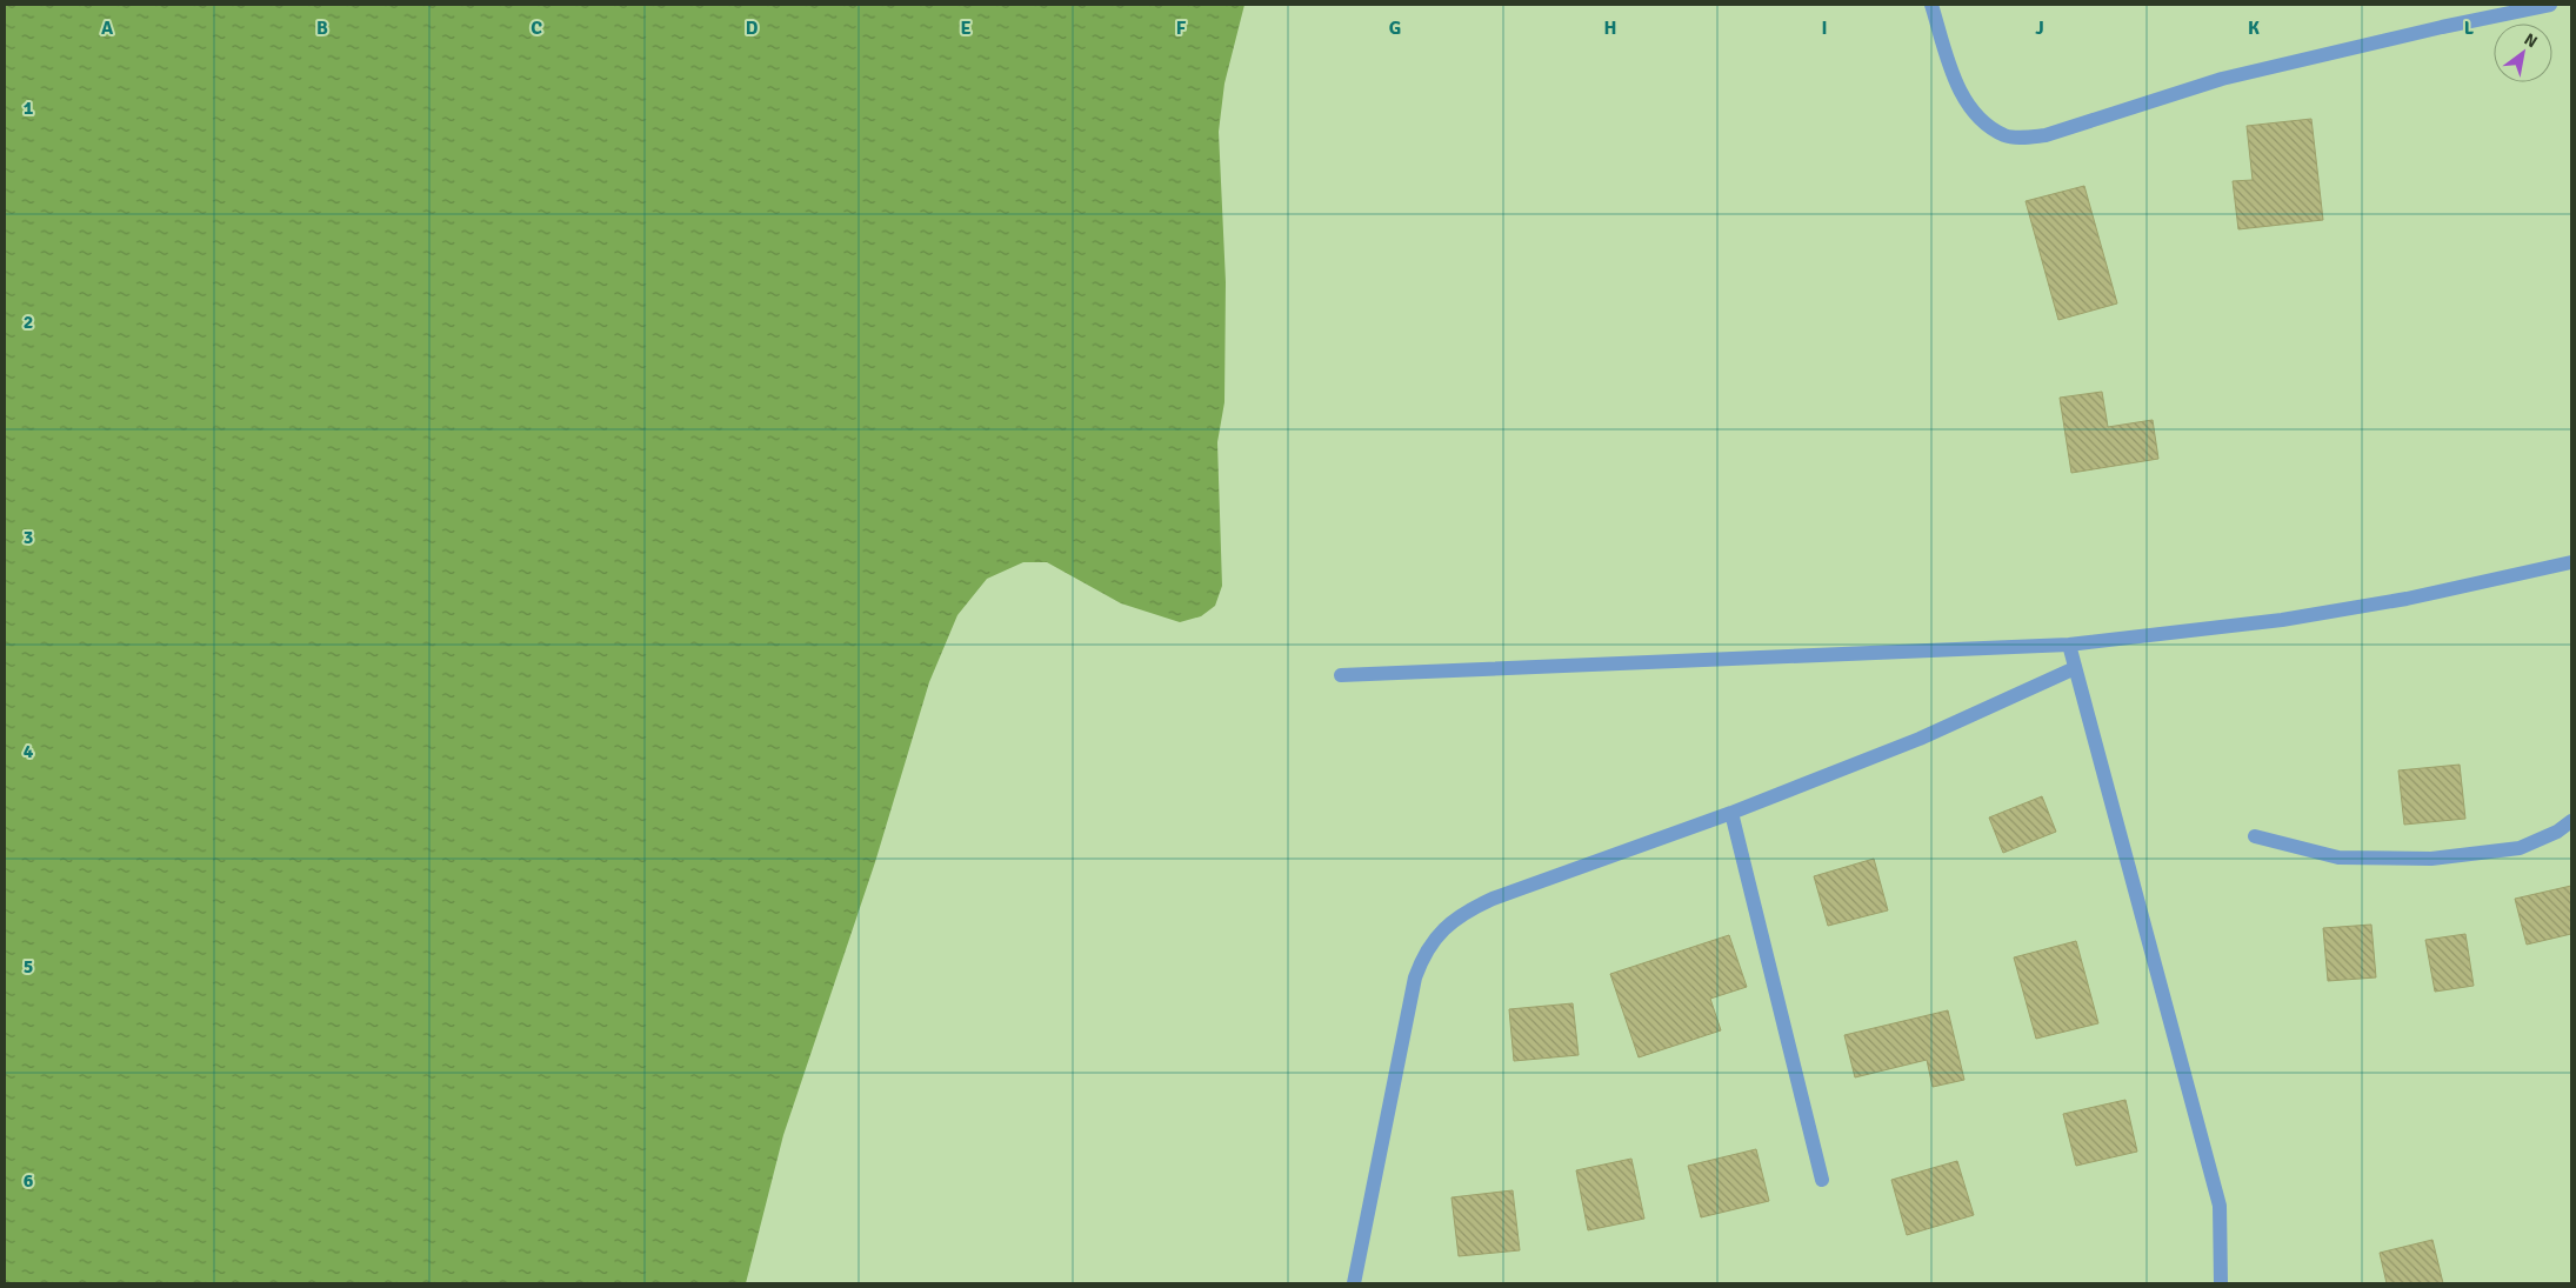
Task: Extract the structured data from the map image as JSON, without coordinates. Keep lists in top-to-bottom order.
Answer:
{
  "north": "top right",
  "grid": {
    "columns": [
      "A",
      "B",
      "C",
      "D",
      "E",
      "F",
      "G",
      "H",
      "I",
      "J",
      "K",
      "L"
    ],
    "rows": [
      "1",
      "2",
      "3",
      "4",
      "5",
      "6"
    ]
  }
}
